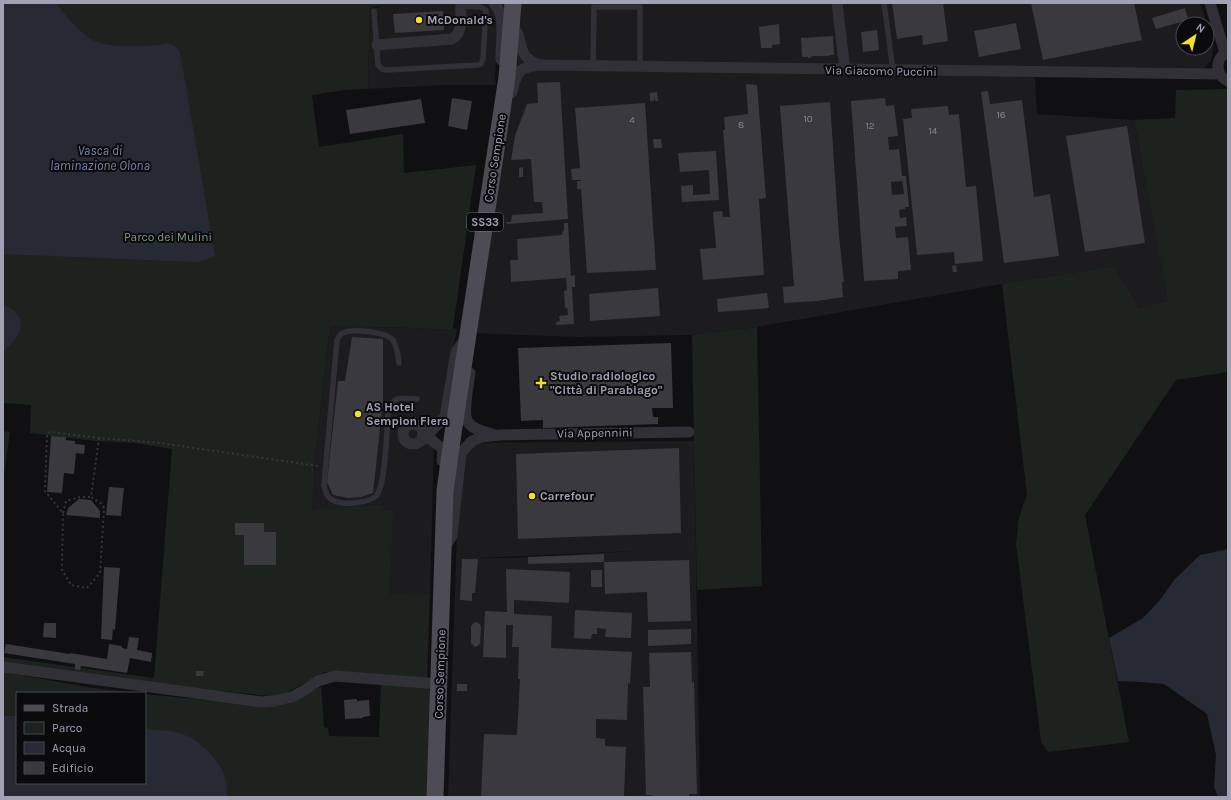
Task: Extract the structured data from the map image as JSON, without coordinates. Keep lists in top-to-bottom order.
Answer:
{
  "streets": {
    "main road": ["Corso Sempione", "SS33"],
    "street": ["Via Giacomo Puccini", "Via Appennini"]
  },
  "crossings": [
    ["Via Giacomo Puccini", "Corso Sempione"],
    ["Corso Sempione", "Via Appennini"]
  ],
  "water": ["Vasca di laminazione Olona"],
  "parks": ["Parco dei Mulini"],
  "places": {
    "other": ["McDonald's", "AS Hotel Sempion Fiera", "Carrefour"],
    "health": ["Studio radiologico \"Città di Parabiago\""]
  },
  "house_numbers": [
    "16",
    "10",
    "4",
    "8",
    "12",
    "14"
  ],
  "legend": [
    "Strada",
    "Parco",
    "Acqua",
    "Edificio"
  ],
  "north": "top right"
}
